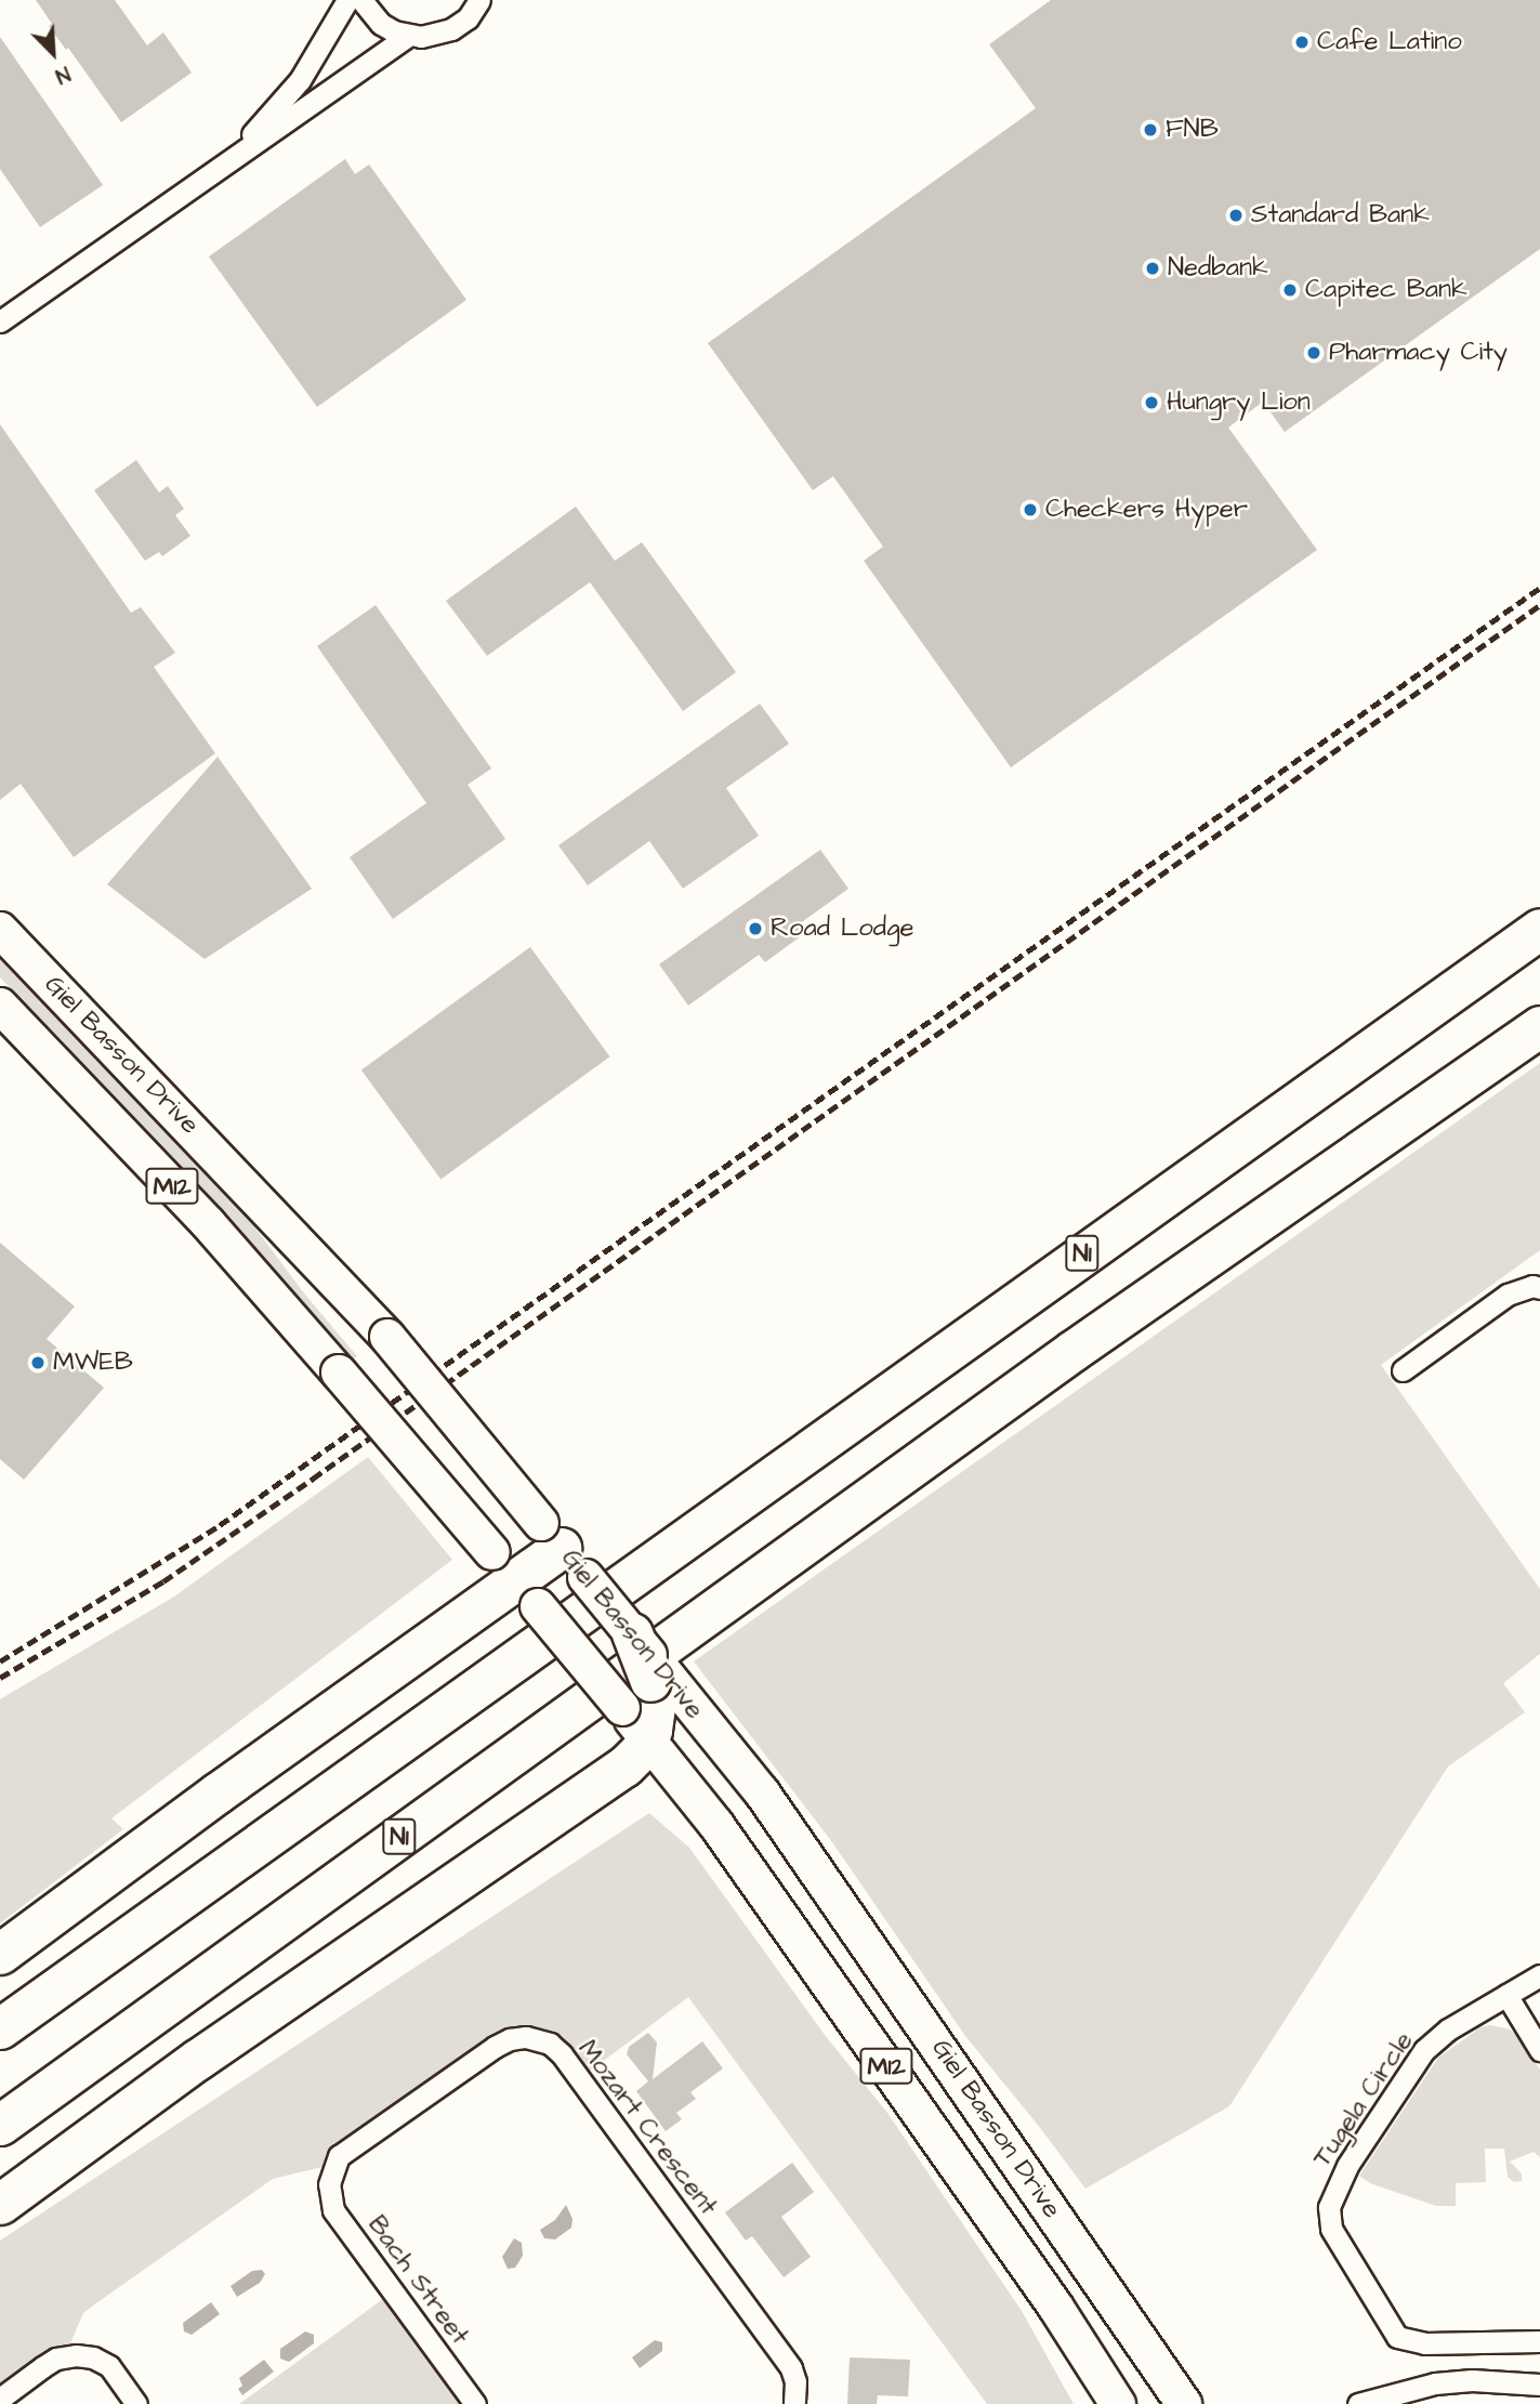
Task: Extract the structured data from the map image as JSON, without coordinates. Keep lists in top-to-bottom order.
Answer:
{
  "streets": {
    "highway": ["N1"],
    "main road": ["Giel Basson Drive", "M12"],
    "street": ["Tugela Circle", "Mozart Crescent", "Bach Street"]
  },
  "crossings": [
    ["Mozart Crescent", "Bach Street"]
  ],
  "places": [
    "Cafe Latino",
    "FNB",
    "Standard Bank",
    "Nedbank",
    "Capitec Bank",
    "Pharmacy City",
    "Hungry Lion",
    "Checkers Hyper",
    "Road Lodge",
    "MWEB"
  ],
  "north": "bottom right"
}
